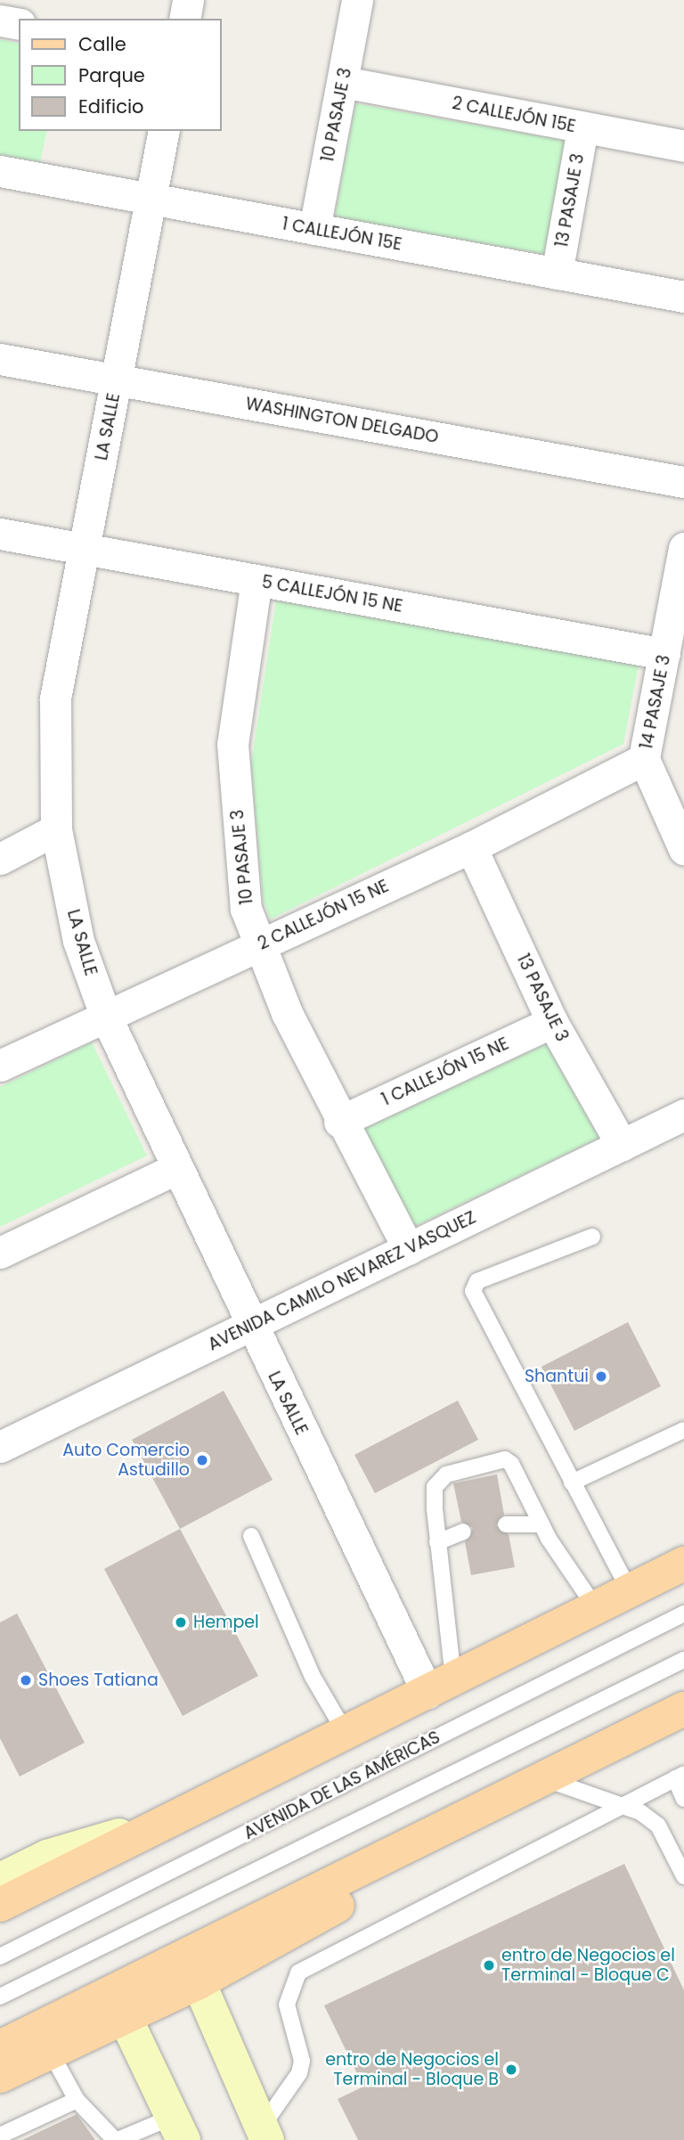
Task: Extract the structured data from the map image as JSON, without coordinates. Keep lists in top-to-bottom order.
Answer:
{
  "streets": {
    "street": [
      "10 PASAJE 3",
      "2 CALLEJÓN 15E",
      "13 PASAJE 3",
      "1 CALLEJÓN 15E",
      "WASHINGTON DELGADO",
      "LA SALLE",
      "5 CALLEJÓN 15 NE",
      "14 PASAJE 3",
      "2 CALLEJÓN 15 NE",
      "1 CALLEJÓN 15 NE",
      "AVENIDA CAMILO NEVAREZ VASQUEZ"
    ],
    "lane": ["AVENIDA DE LAS AMÉRICAS"]
  },
  "crossings": [
    ["10 PASAJE 3", "2 CALLEJÓN 15E"],
    ["10 PASAJE 3", "1 CALLEJÓN 15E"],
    ["10 PASAJE 3", "5 CALLEJÓN 15 NE"],
    ["10 PASAJE 3", "2 CALLEJÓN 15 NE"],
    ["10 PASAJE 3", "1 CALLEJÓN 15 NE"],
    ["10 PASAJE 3", "AVENIDA CAMILO NEVAREZ VASQUEZ"],
    ["2 CALLEJÓN 15E", "13 PASAJE 3"],
    ["13 PASAJE 3", "1 CALLEJÓN 15E"],
    ["13 PASAJE 3", "2 CALLEJÓN 15 NE"],
    ["13 PASAJE 3", "1 CALLEJÓN 15 NE"],
    ["13 PASAJE 3", "AVENIDA CAMILO NEVAREZ VASQUEZ"],
    ["1 CALLEJÓN 15E", "LA SALLE"],
    ["WASHINGTON DELGADO", "LA SALLE"],
    ["LA SALLE", "5 CALLEJÓN 15 NE"],
    ["LA SALLE", "2 CALLEJÓN 15 NE"],
    ["LA SALLE", "AVENIDA CAMILO NEVAREZ VASQUEZ"],
    ["5 CALLEJÓN 15 NE", "14 PASAJE 3"],
    ["14 PASAJE 3", "2 CALLEJÓN 15 NE"]
  ],
  "places": [
    "Shantui",
    "Auto Comercio Astudillo",
    "Hempel",
    "Shoes Tatiana",
    "entro de Negocios el Terminal - Bloque C",
    "entro de Negocios el Terminal - Bloque B"
  ],
  "legend": ["Calle", "Parque", "Edificio"]
}
